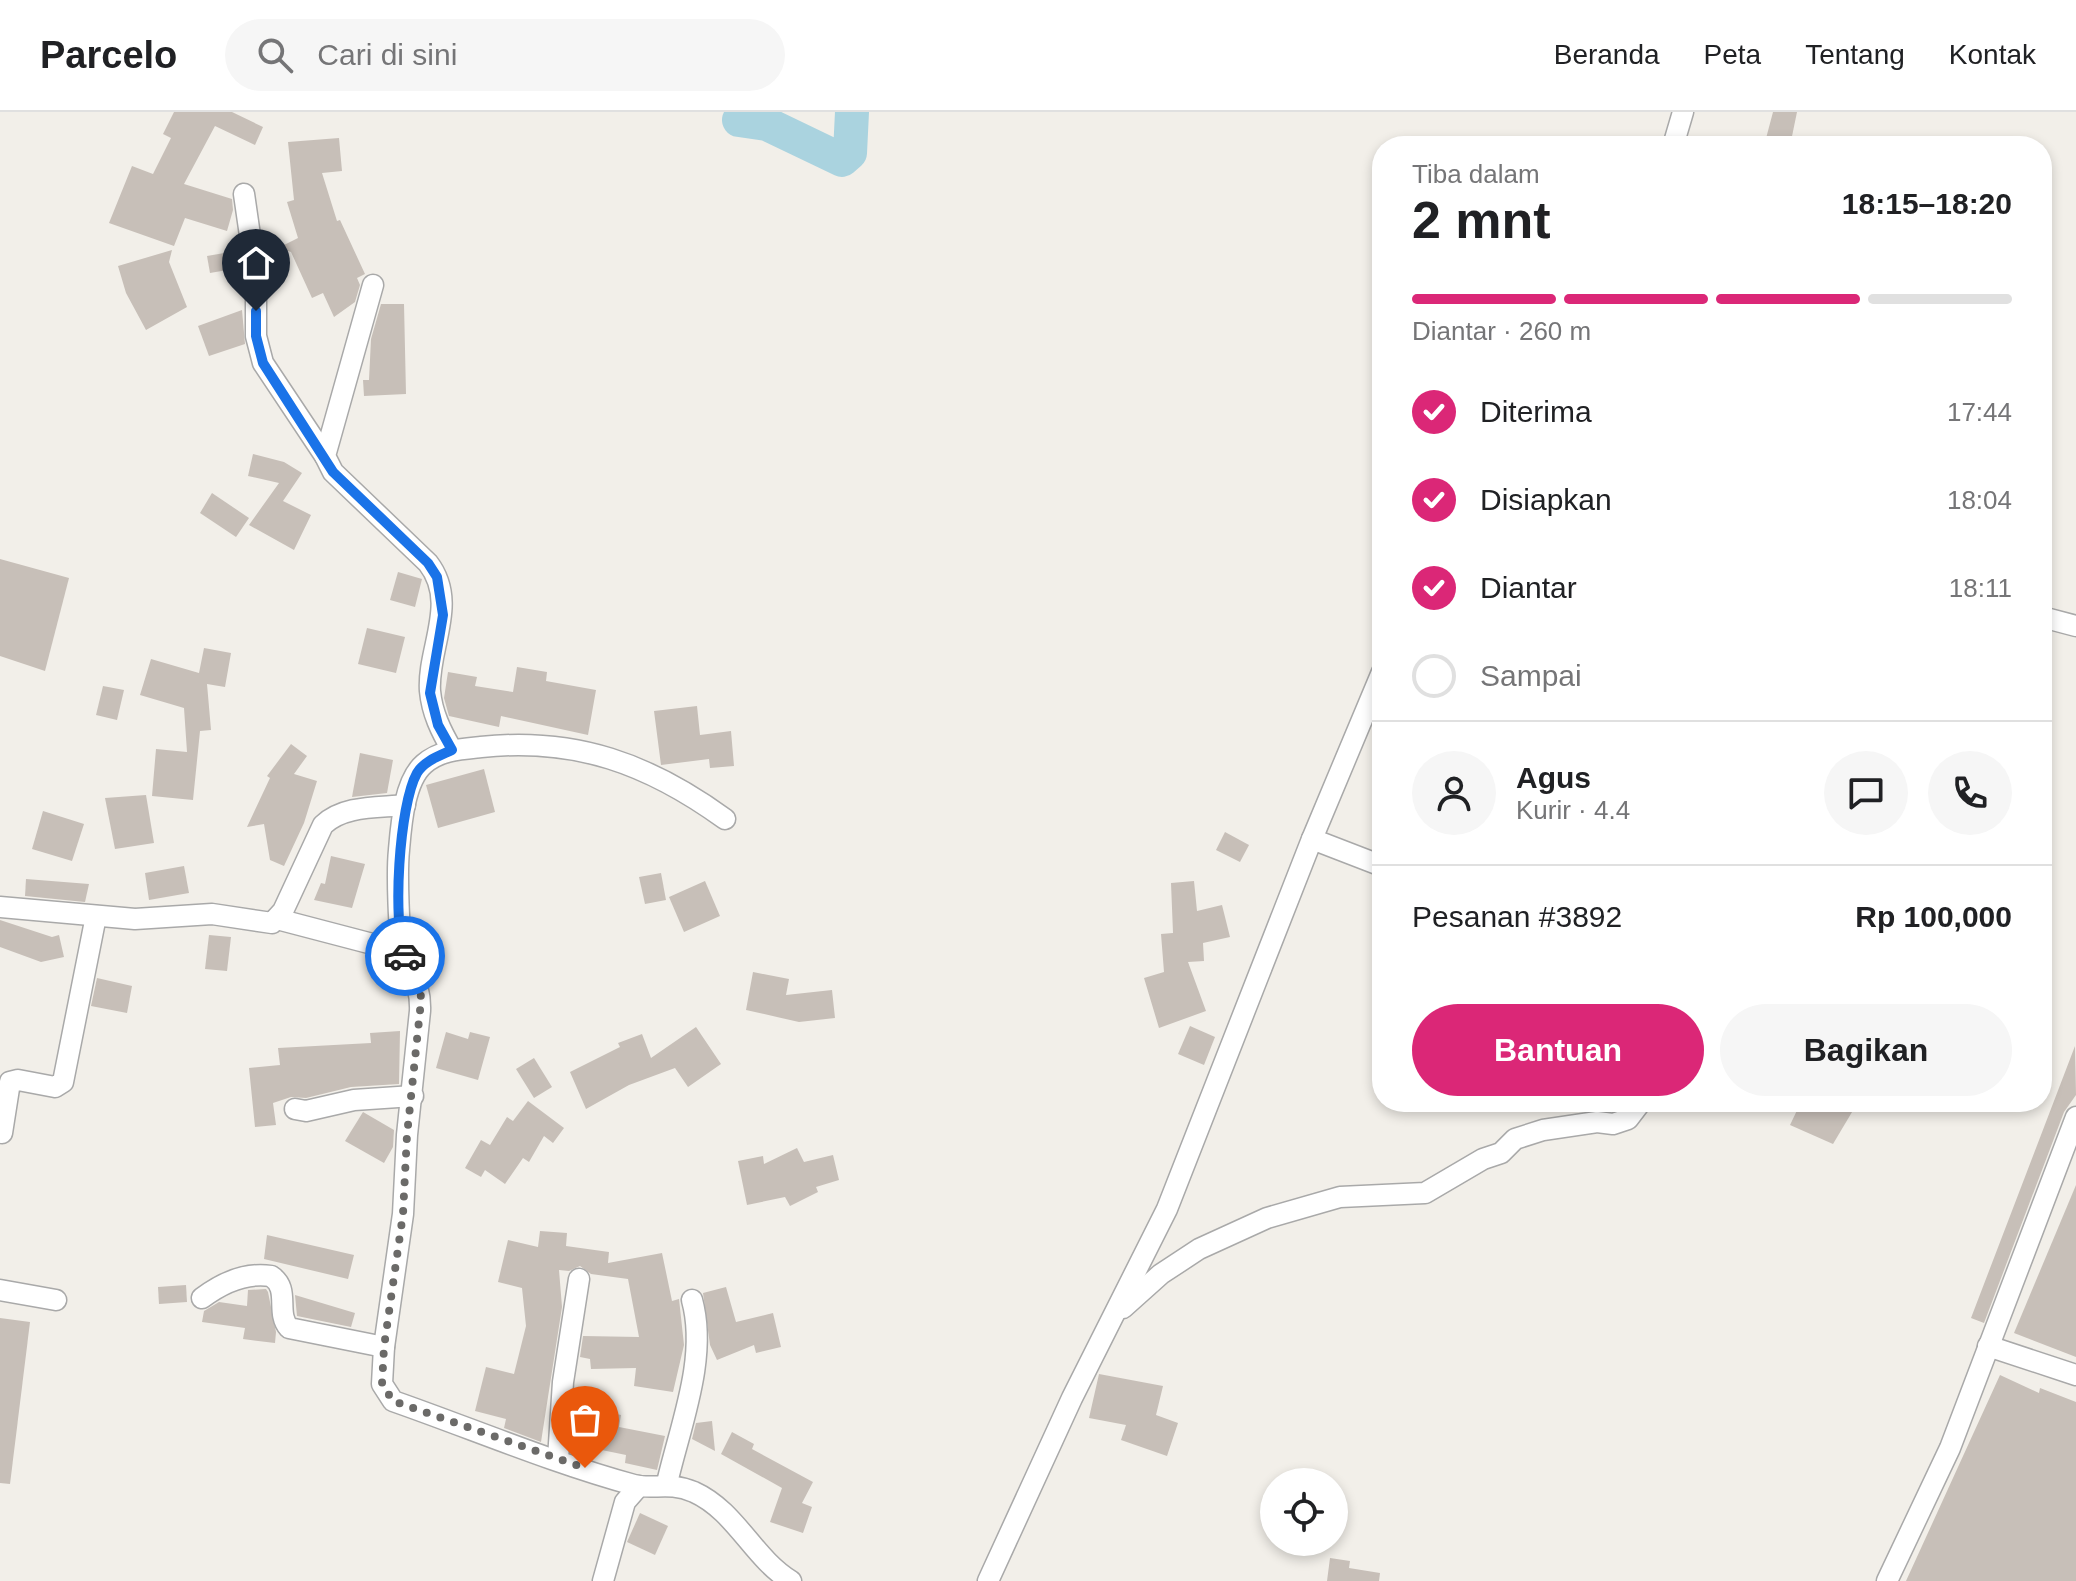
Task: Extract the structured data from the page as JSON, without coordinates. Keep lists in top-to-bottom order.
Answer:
{
  "page": {
    "header": "Parcelo",
    "search": "Cari di sini",
    "nav": [
      "Beranda",
      "Peta",
      "Tentang",
      "Kontak"
    ],
    "heading": ["2 mnt", "Tiba dalam", "18:15–18:20"],
    "panel": [
      "Agus",
      "Kurir · 4.4",
      "Pesanan #3892",
      "Rp 100,000"
    ],
    "bar": "Diantar · 260 m",
    "list": [
      ["Diterima", "17:44"],
      ["Disiapkan", "18:04"],
      ["Diantar", "18:11"],
      "Sampai"
    ],
    "buttons": ["Bantuan", "Bagikan"]
  }
}
